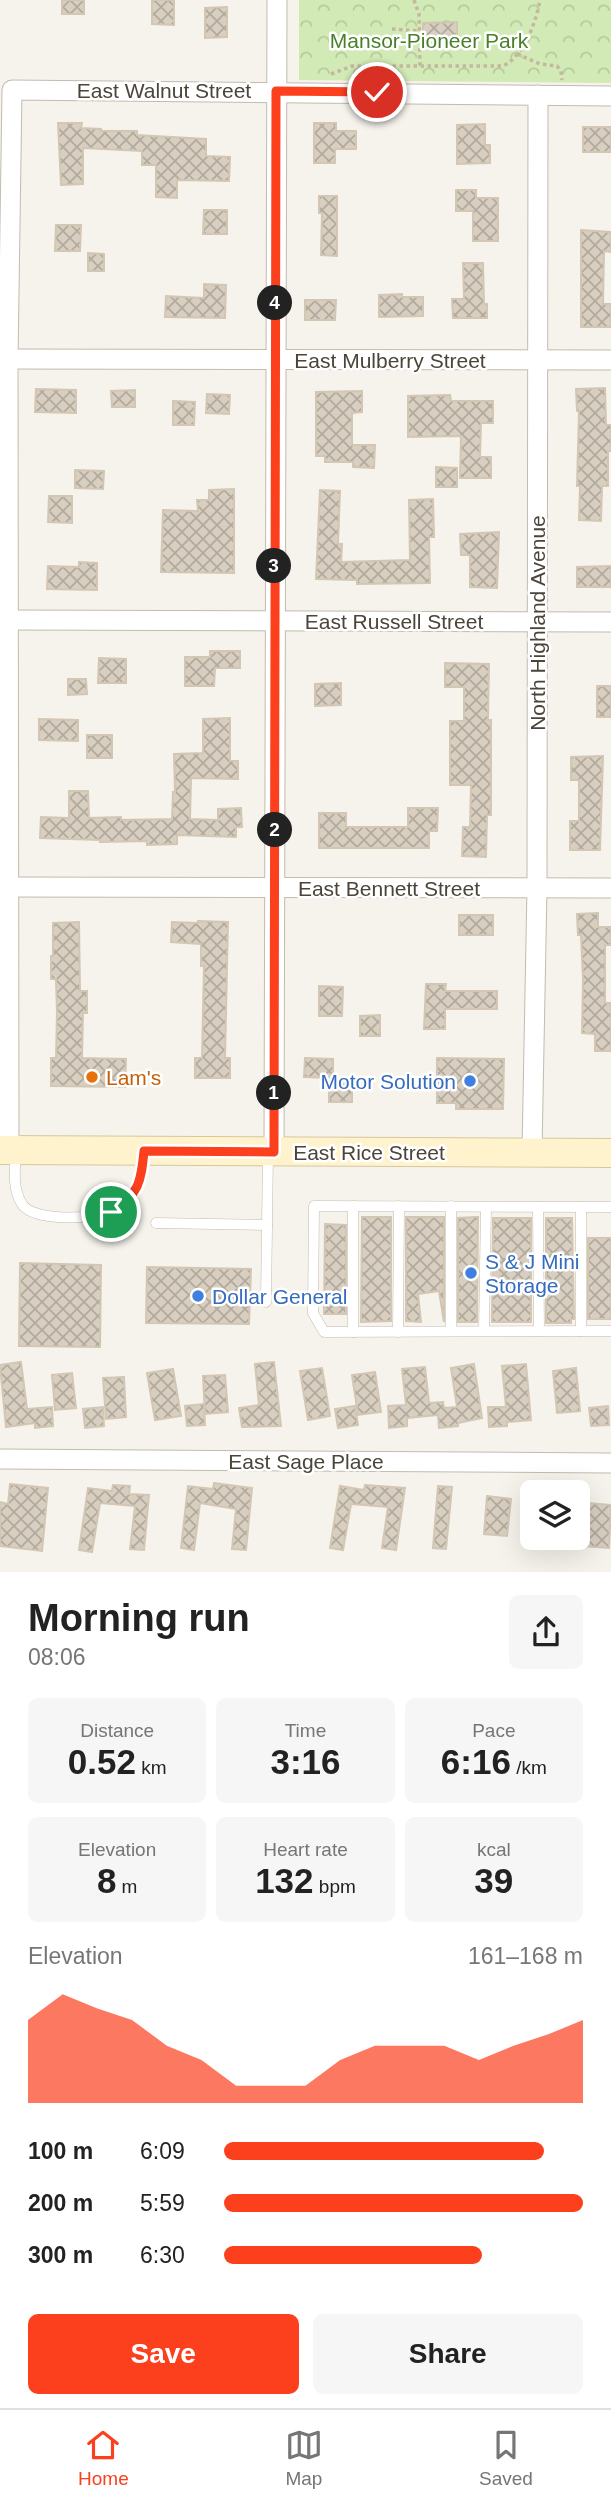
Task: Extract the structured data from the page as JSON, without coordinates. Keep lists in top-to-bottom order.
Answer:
{
  "streets": {
    "main road": ["East Rice Street"],
    "street": [
      "East Walnut Street",
      "East Mulberry Street",
      "East Russell Street",
      "North Highland Avenue",
      "East Bennett Street",
      "East Sage Place"
    ]
  },
  "crossings": [
    ["East Walnut Street", "East Mulberry Street"],
    ["East Walnut Street", "North Highland Avenue"],
    ["East Mulberry Street", "North Highland Avenue"],
    ["East Russell Street", "North Highland Avenue"],
    ["North Highland Avenue", "East Bennett Street"],
    ["North Highland Avenue", "East Rice Street"]
  ],
  "parks": ["Mansor-Pioneer Park"],
  "places": [
    "Lam's",
    "Motor Solution",
    "S & J Mini Storage",
    "Dollar General"
  ],
  "page": {
    "pins": [
      "4",
      "3",
      "2",
      "1"
    ],
    "heading": ["Morning run", "08:06"],
    "stats": [
      ["Distance", "0.52 km"],
      ["Time", "3:16"],
      ["Pace", "6:16 /km"],
      ["Elevation", "8 m"],
      ["Heart rate", "132 bpm"],
      ["kcal", "39"]
    ],
    "chart": ["Elevation", "161–168 m"],
    "list": [
      {
        "name": "100 m",
        "note": "6:09"
      },
      {
        "name": "200 m",
        "note": "5:59"
      },
      {
        "name": "300 m",
        "note": "6:30"
      }
    ],
    "buttons": ["Save", "Share"],
    "tabs": ["Home", "Map", "Saved"]
  }
}
